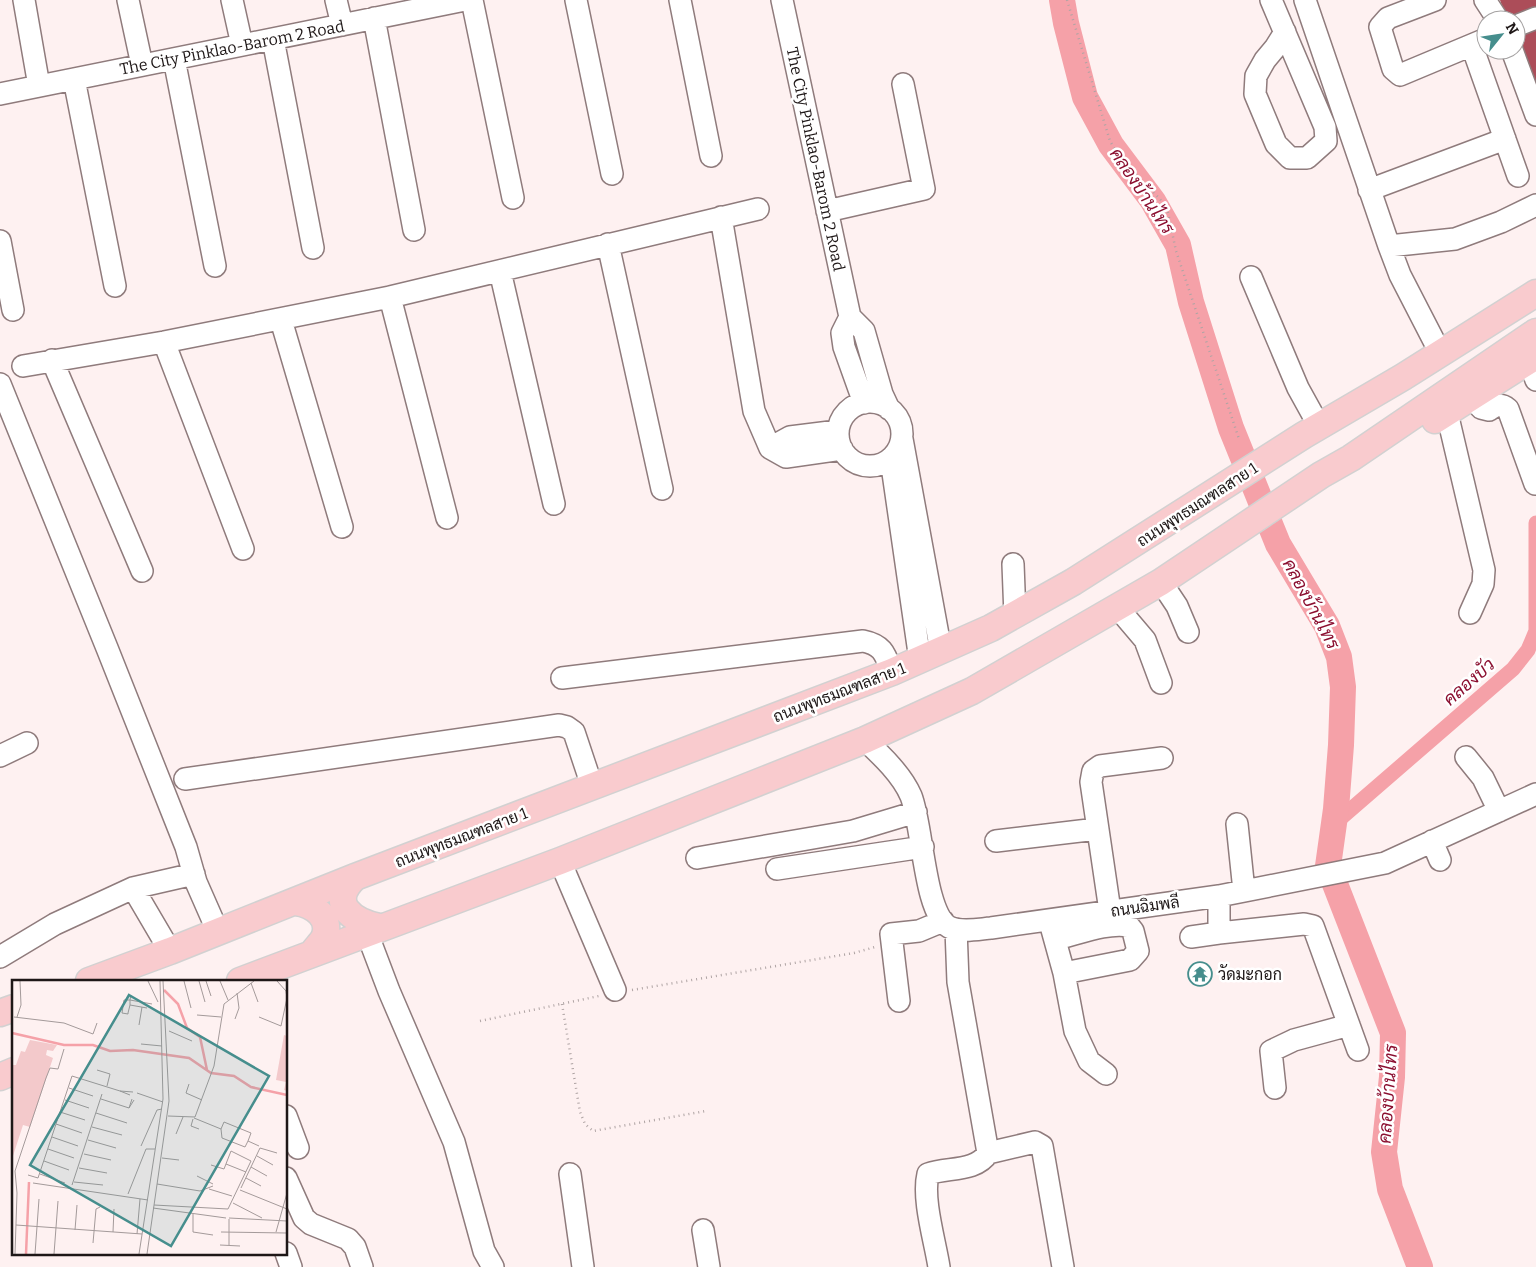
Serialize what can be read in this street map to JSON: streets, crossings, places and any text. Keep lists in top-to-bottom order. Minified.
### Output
{"streets":{"main road":["ถนนพุทธมณฑลสาย 1"],"street":["The City Pinklao-Barom 2 Road","ถนนฉิมพลี"]},"water":["คลองบ้านไทร","คลองบัว"],"places":{"temple":["วัดมะกอก"]},"north":"top right"}
